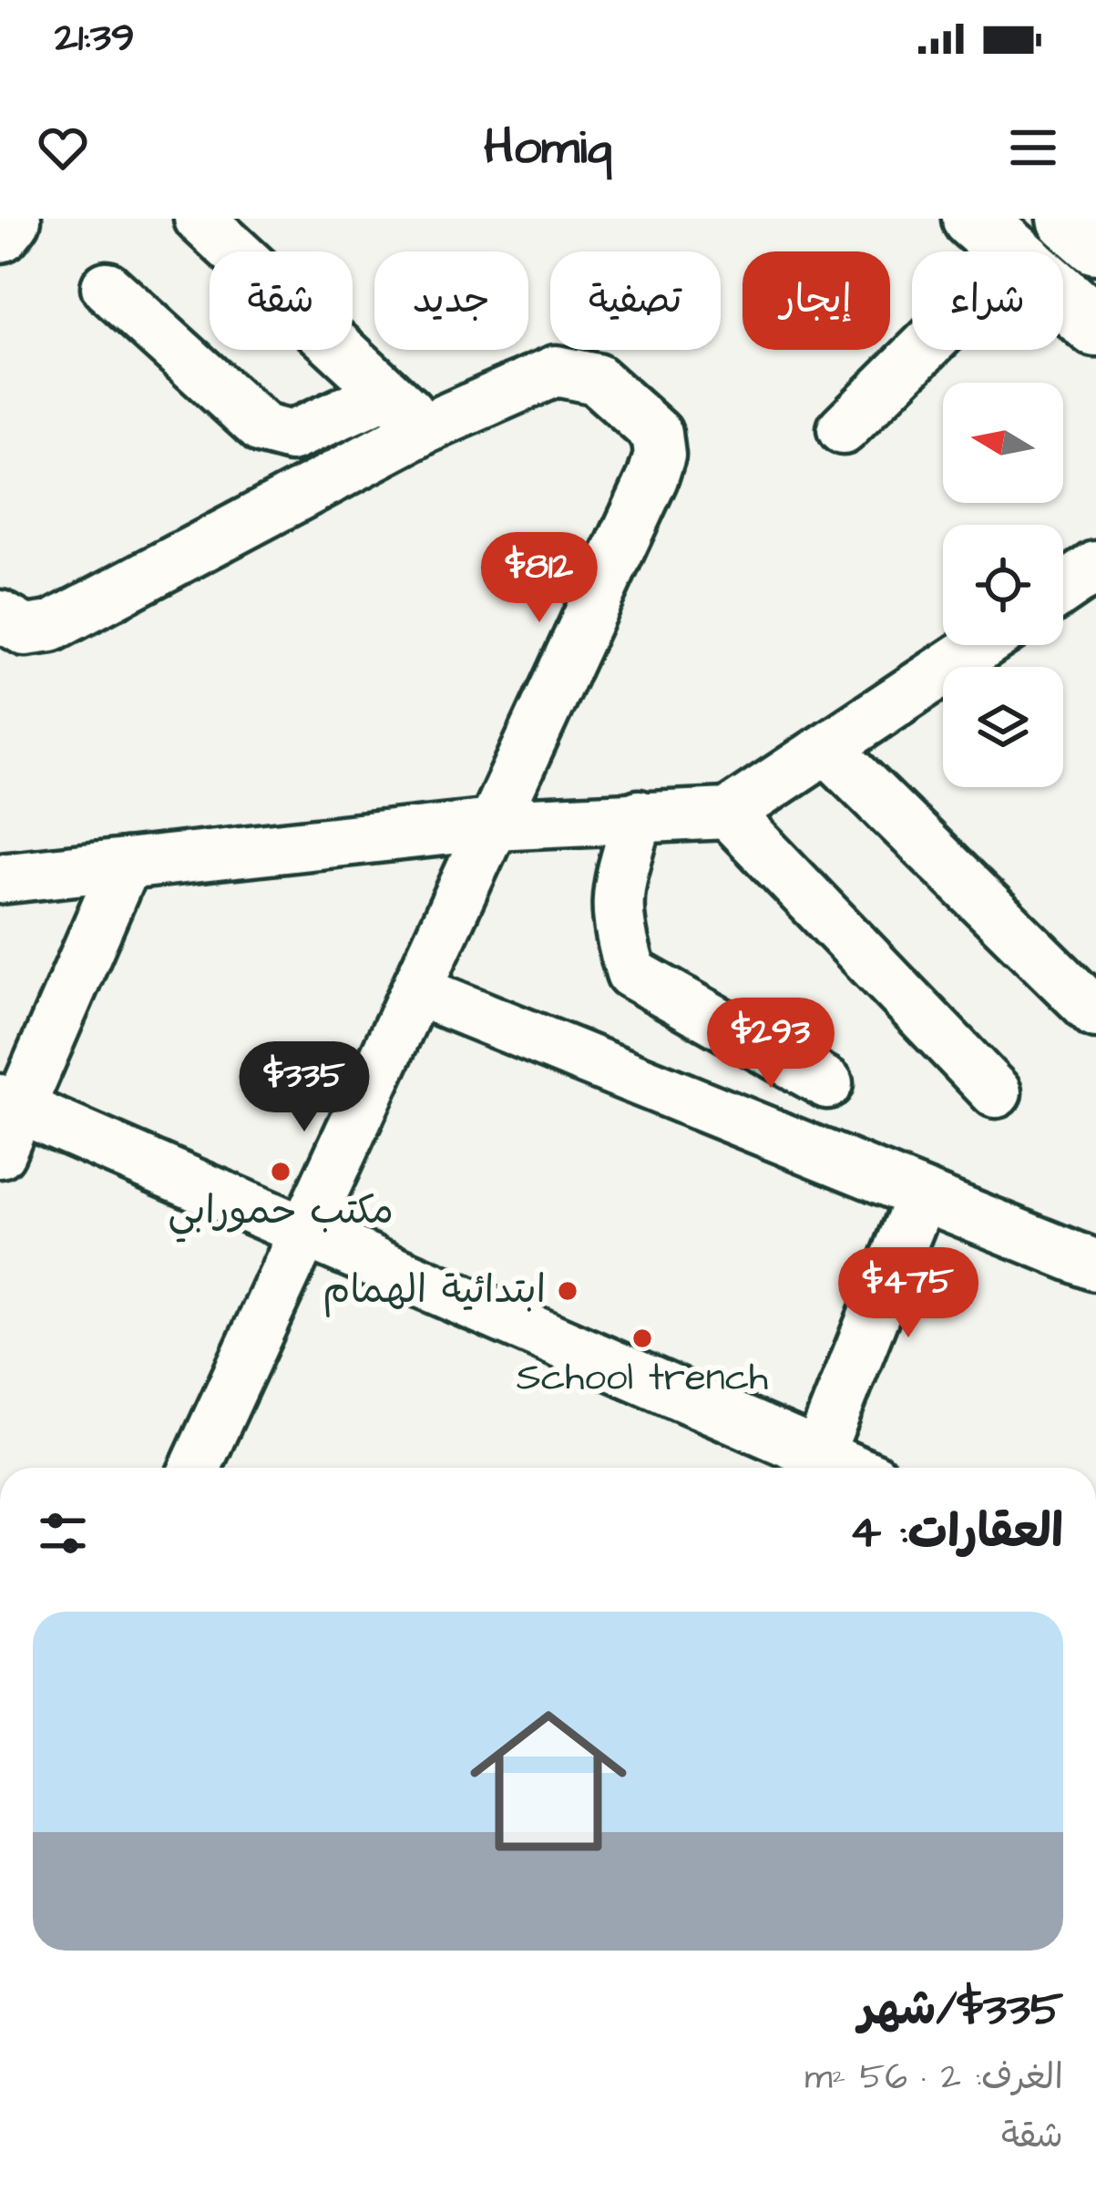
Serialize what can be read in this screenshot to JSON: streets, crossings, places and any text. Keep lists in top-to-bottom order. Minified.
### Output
{"places":["مكتب حمورابي","ابتدائية الهمام","School trench"],"north":"left","page":{"status":"21:39","header":"Homiq","chip":["شراء","إيجار","تصفية","جديد","شقة"],"price":["$812","$293","$335","$475"],"heading":"العقارات: 4","list":[{"name":"$335/شهر","note":"الغرف: 2 · 56 m² · شقة"}]}}
